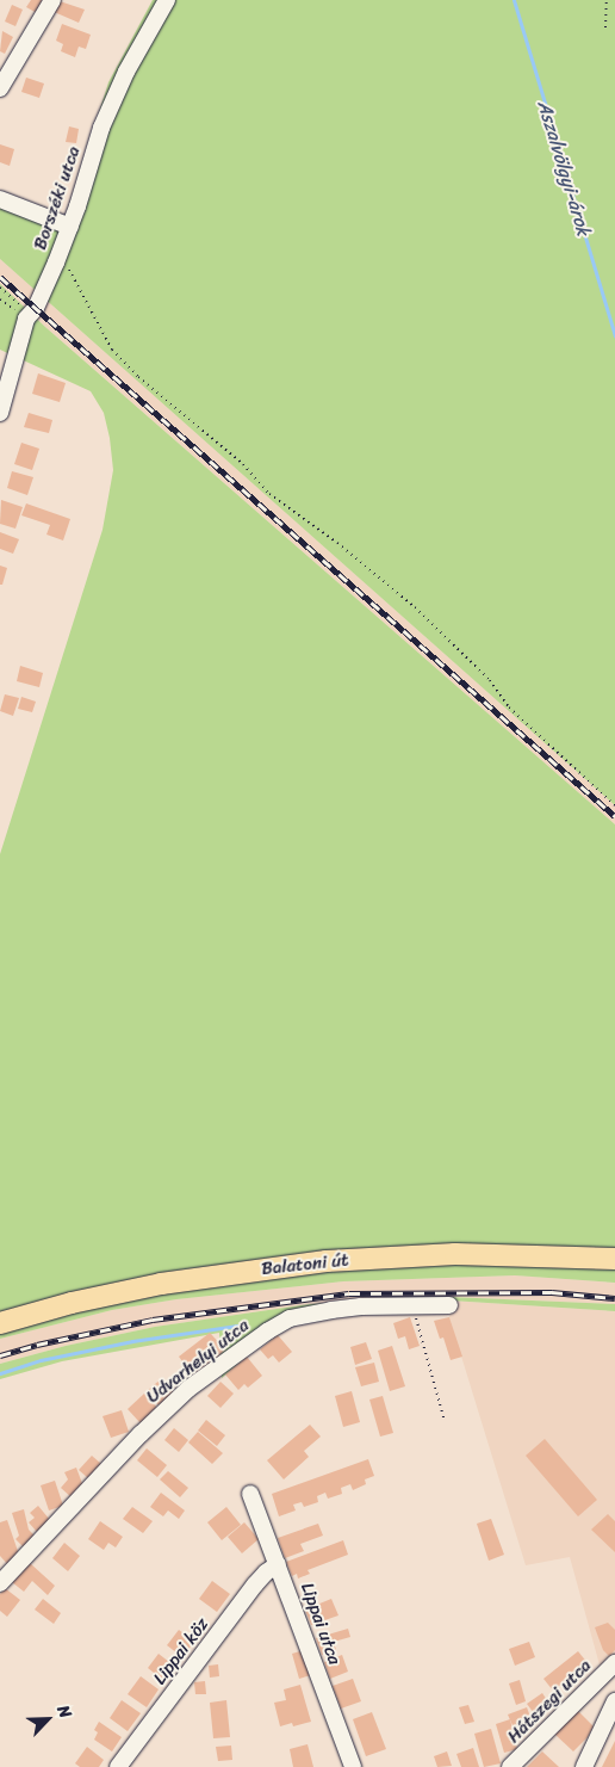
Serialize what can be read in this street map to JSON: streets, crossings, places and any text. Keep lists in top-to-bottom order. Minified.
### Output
{"streets":{"main road":["Balatoni út"],"street":["Borszéki utca","Udvarhelyi utca","Lippai utca","Lippai köz","Hátszegi utca"]},"crossings":[["Lippai utca","Lippai köz"]],"water":["Aszalvölgyi-árok"],"north":"top right"}
